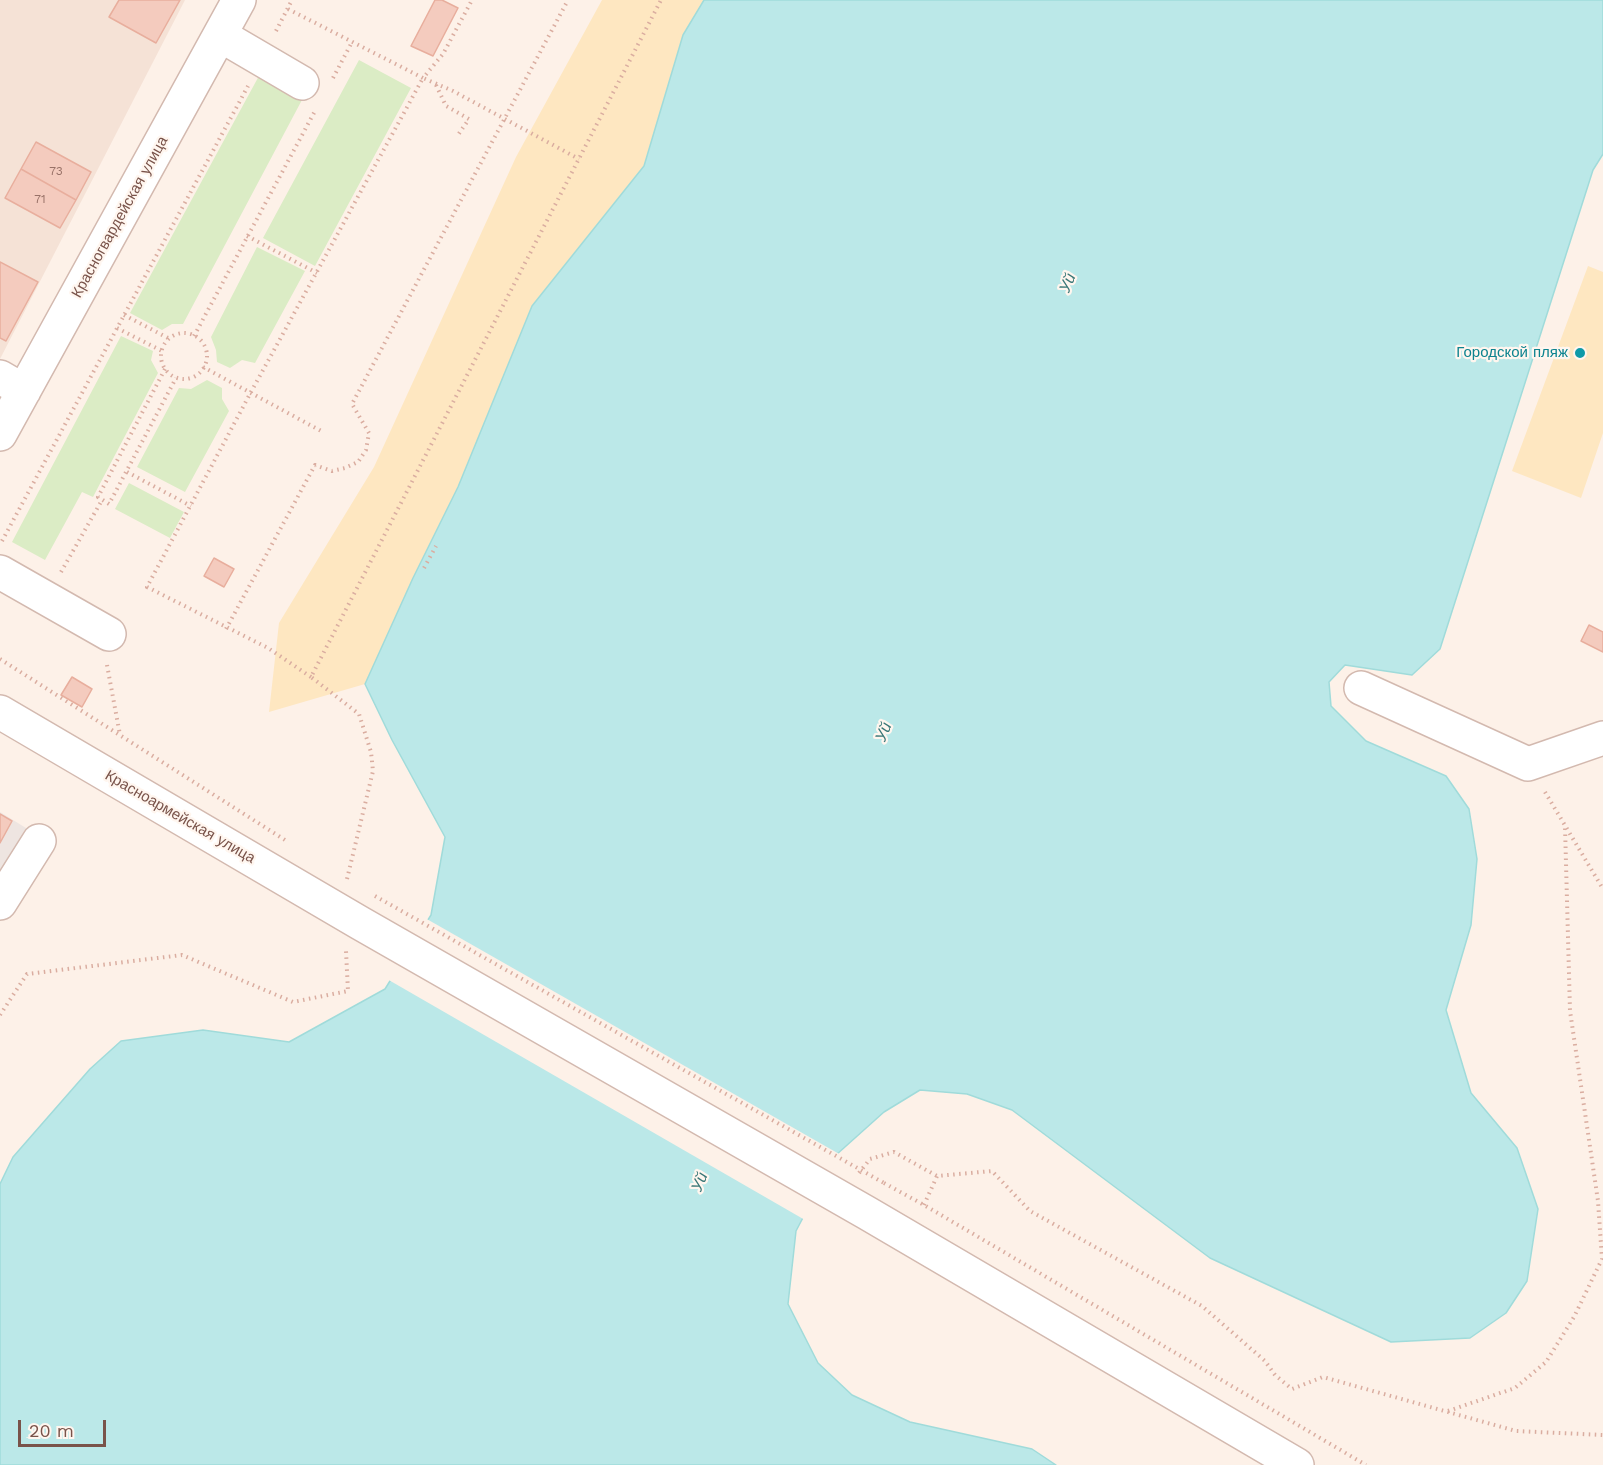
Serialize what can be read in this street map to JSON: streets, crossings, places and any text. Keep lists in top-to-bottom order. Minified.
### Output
{"streets":{"street":["Красногвардейская улица","Красноармейская улица"]},"water":["Уй"],"places":["Городской пляж"],"house_numbers":["73","71"],"scale_bar":"20 m"}
